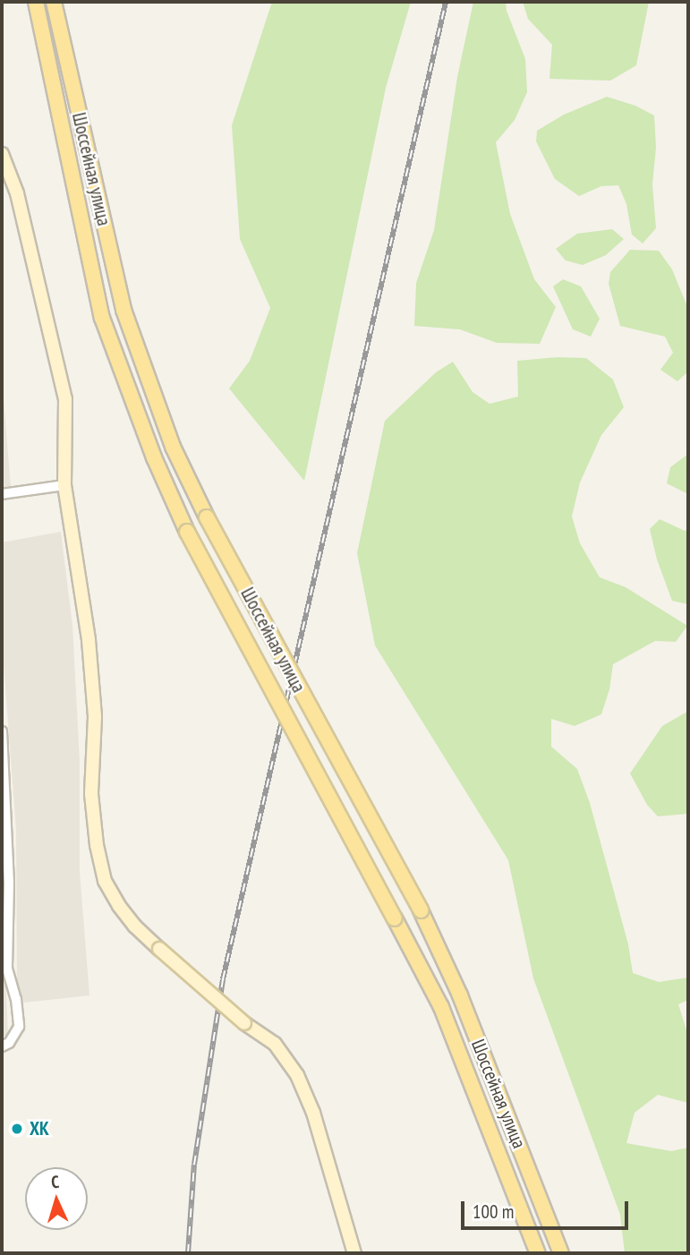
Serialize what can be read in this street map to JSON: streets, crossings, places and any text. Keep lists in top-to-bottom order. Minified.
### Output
{"streets":{"main road":["Шоссейная улица"]},"places":["ХК"],"scale_bar":"100 m","north":"top"}
